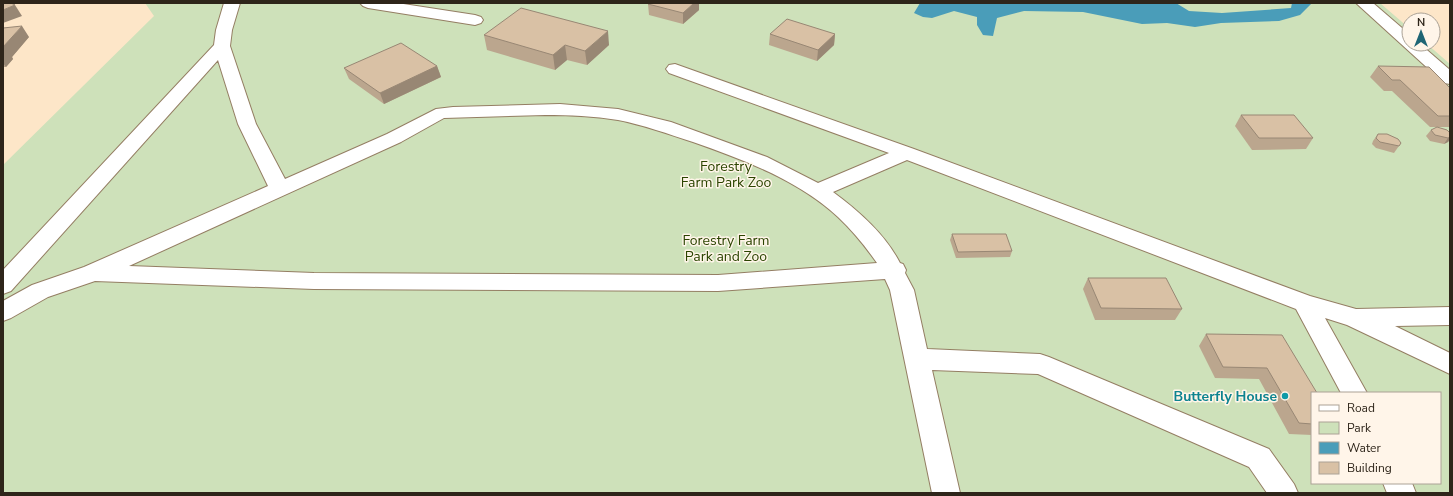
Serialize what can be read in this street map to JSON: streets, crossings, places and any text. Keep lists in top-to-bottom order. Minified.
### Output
{"parks":["Forestry Farm Park Zoo","Forestry Farm Park and Zoo"],"places":["Butterfly House"],"legend":["Road","Park","Water","Building"],"north":"top"}
